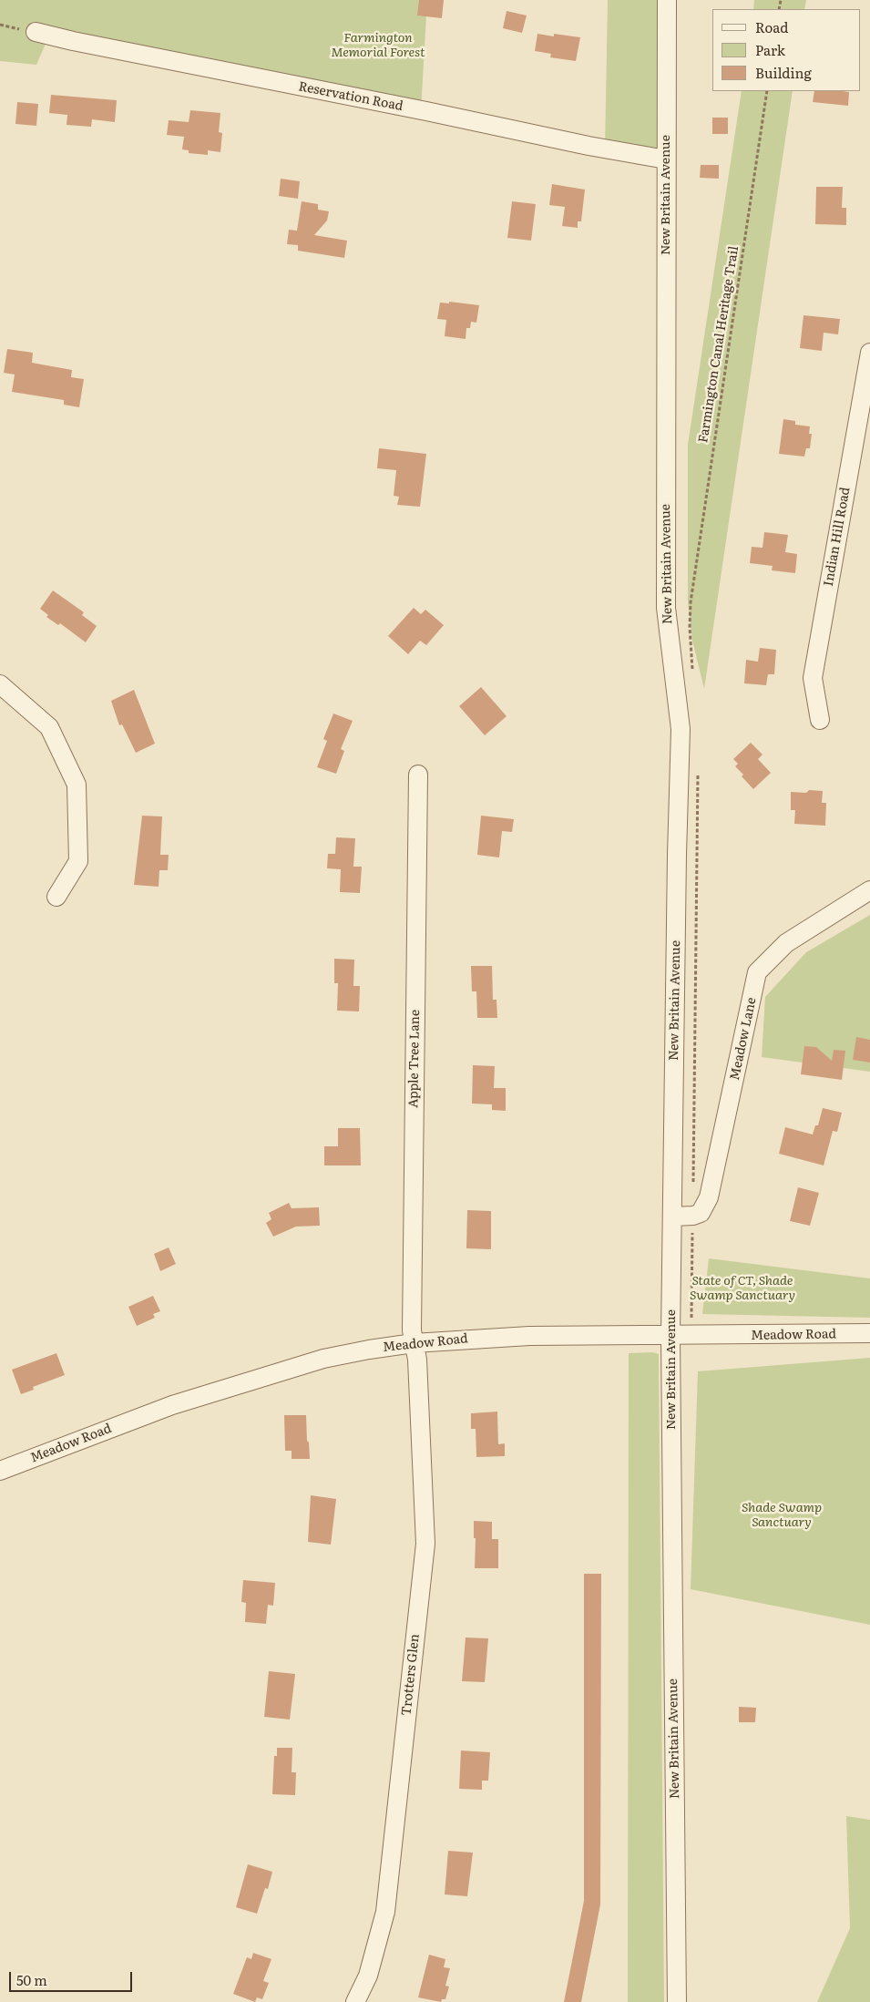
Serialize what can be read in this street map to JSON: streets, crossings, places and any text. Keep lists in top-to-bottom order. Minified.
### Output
{"streets":{"street":["Reservation Road","New Britain Avenue","Indian Hill Road","Meadow Lane","Apple Tree Lane","Meadow Road","Trotters Glen"],"path":["Farmington Canal Heritage Trail"]},"crossings":[["Reservation Road","New Britain Avenue"],["New Britain Avenue","Meadow Lane"],["New Britain Avenue","Meadow Road"],["Apple Tree Lane","Meadow Road"],["Apple Tree Lane","Trotters Glen"],["Meadow Road","Trotters Glen"]],"parks":["Farmington Memorial Forest","State of CT, Shade Swamp Sanctuary","Shade Swamp Sanctuary"],"legend":["Road","Park","Building"],"scale_bar":"50 m"}
